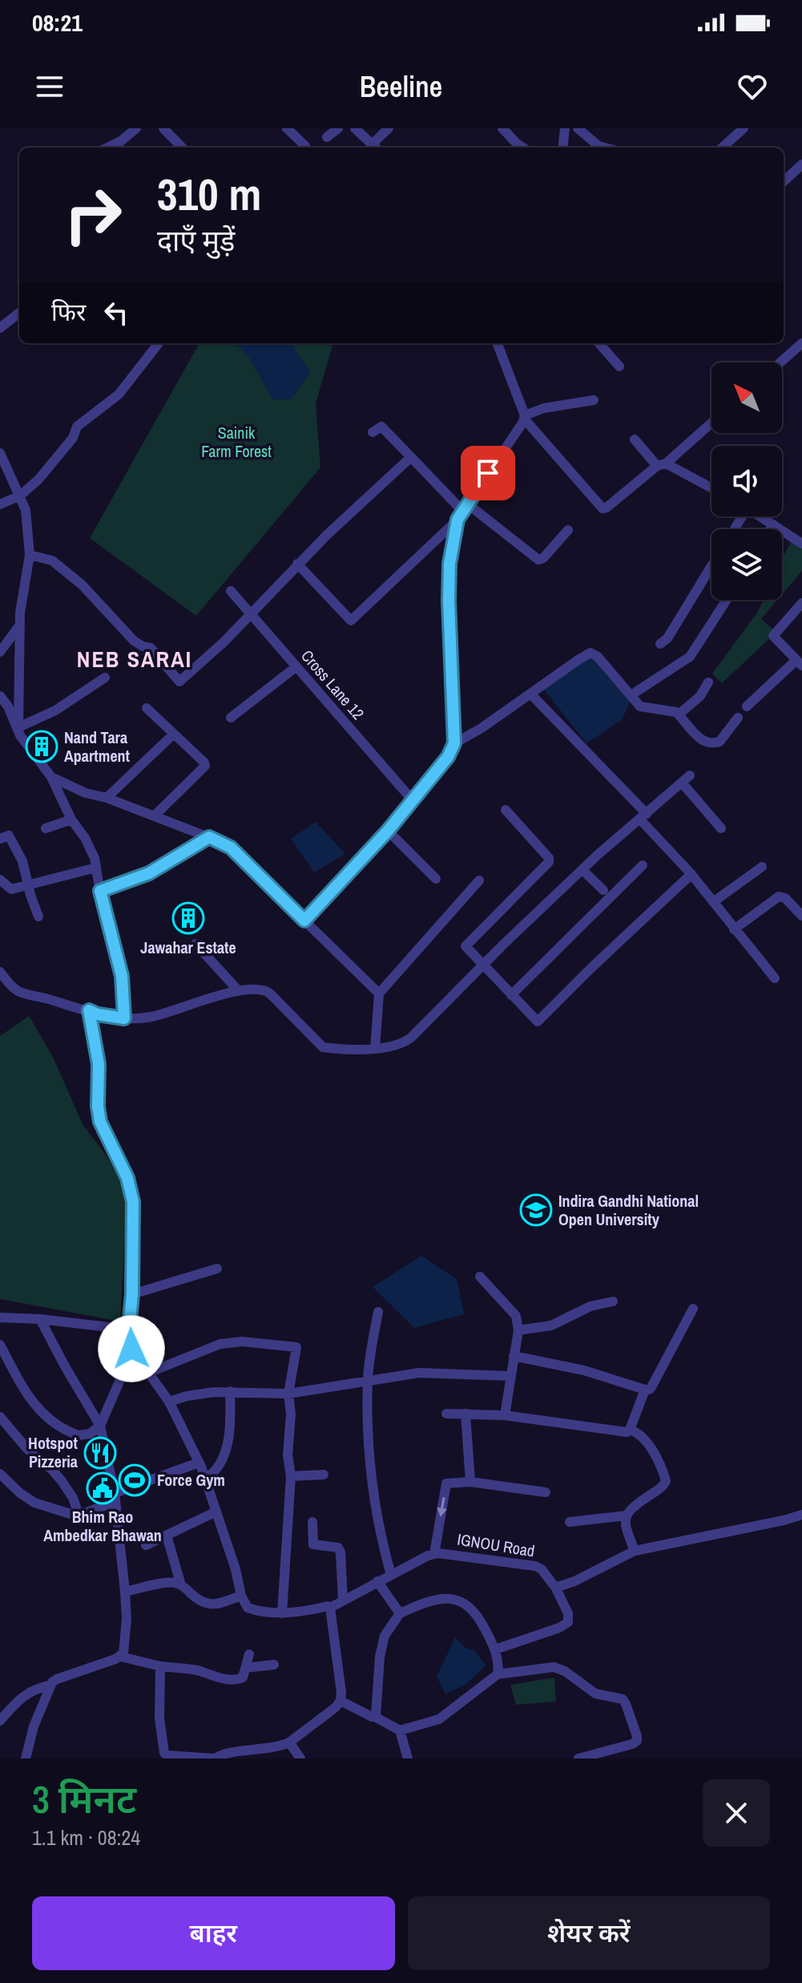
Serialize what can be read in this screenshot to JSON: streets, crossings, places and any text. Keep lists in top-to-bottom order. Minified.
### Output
{"streets":{"street":["Cross Lane 12","IGNOU Road"]},"districts":["NEB SARAI"],"parks":["Sainik Farm Forest"],"places":{"building":["Nand Tara Apartment","Jawahar Estate"],"school or university":["Indira Gandhi National Open University"],"restaurant":["Hotspot Pizzeria"],"sports":["Force Gym"],"public building":["Bhim Rao Ambedkar Bhawan"]},"north":"top left","page":{"status":"08:21","header":"Beeline","turn":["310 m","दाएँ मुड़ें"],"then":"फिर","heading":["3 मिनट","1.1 km · 08:24"],"buttons":["बाहर","शेयर करें"]}}
